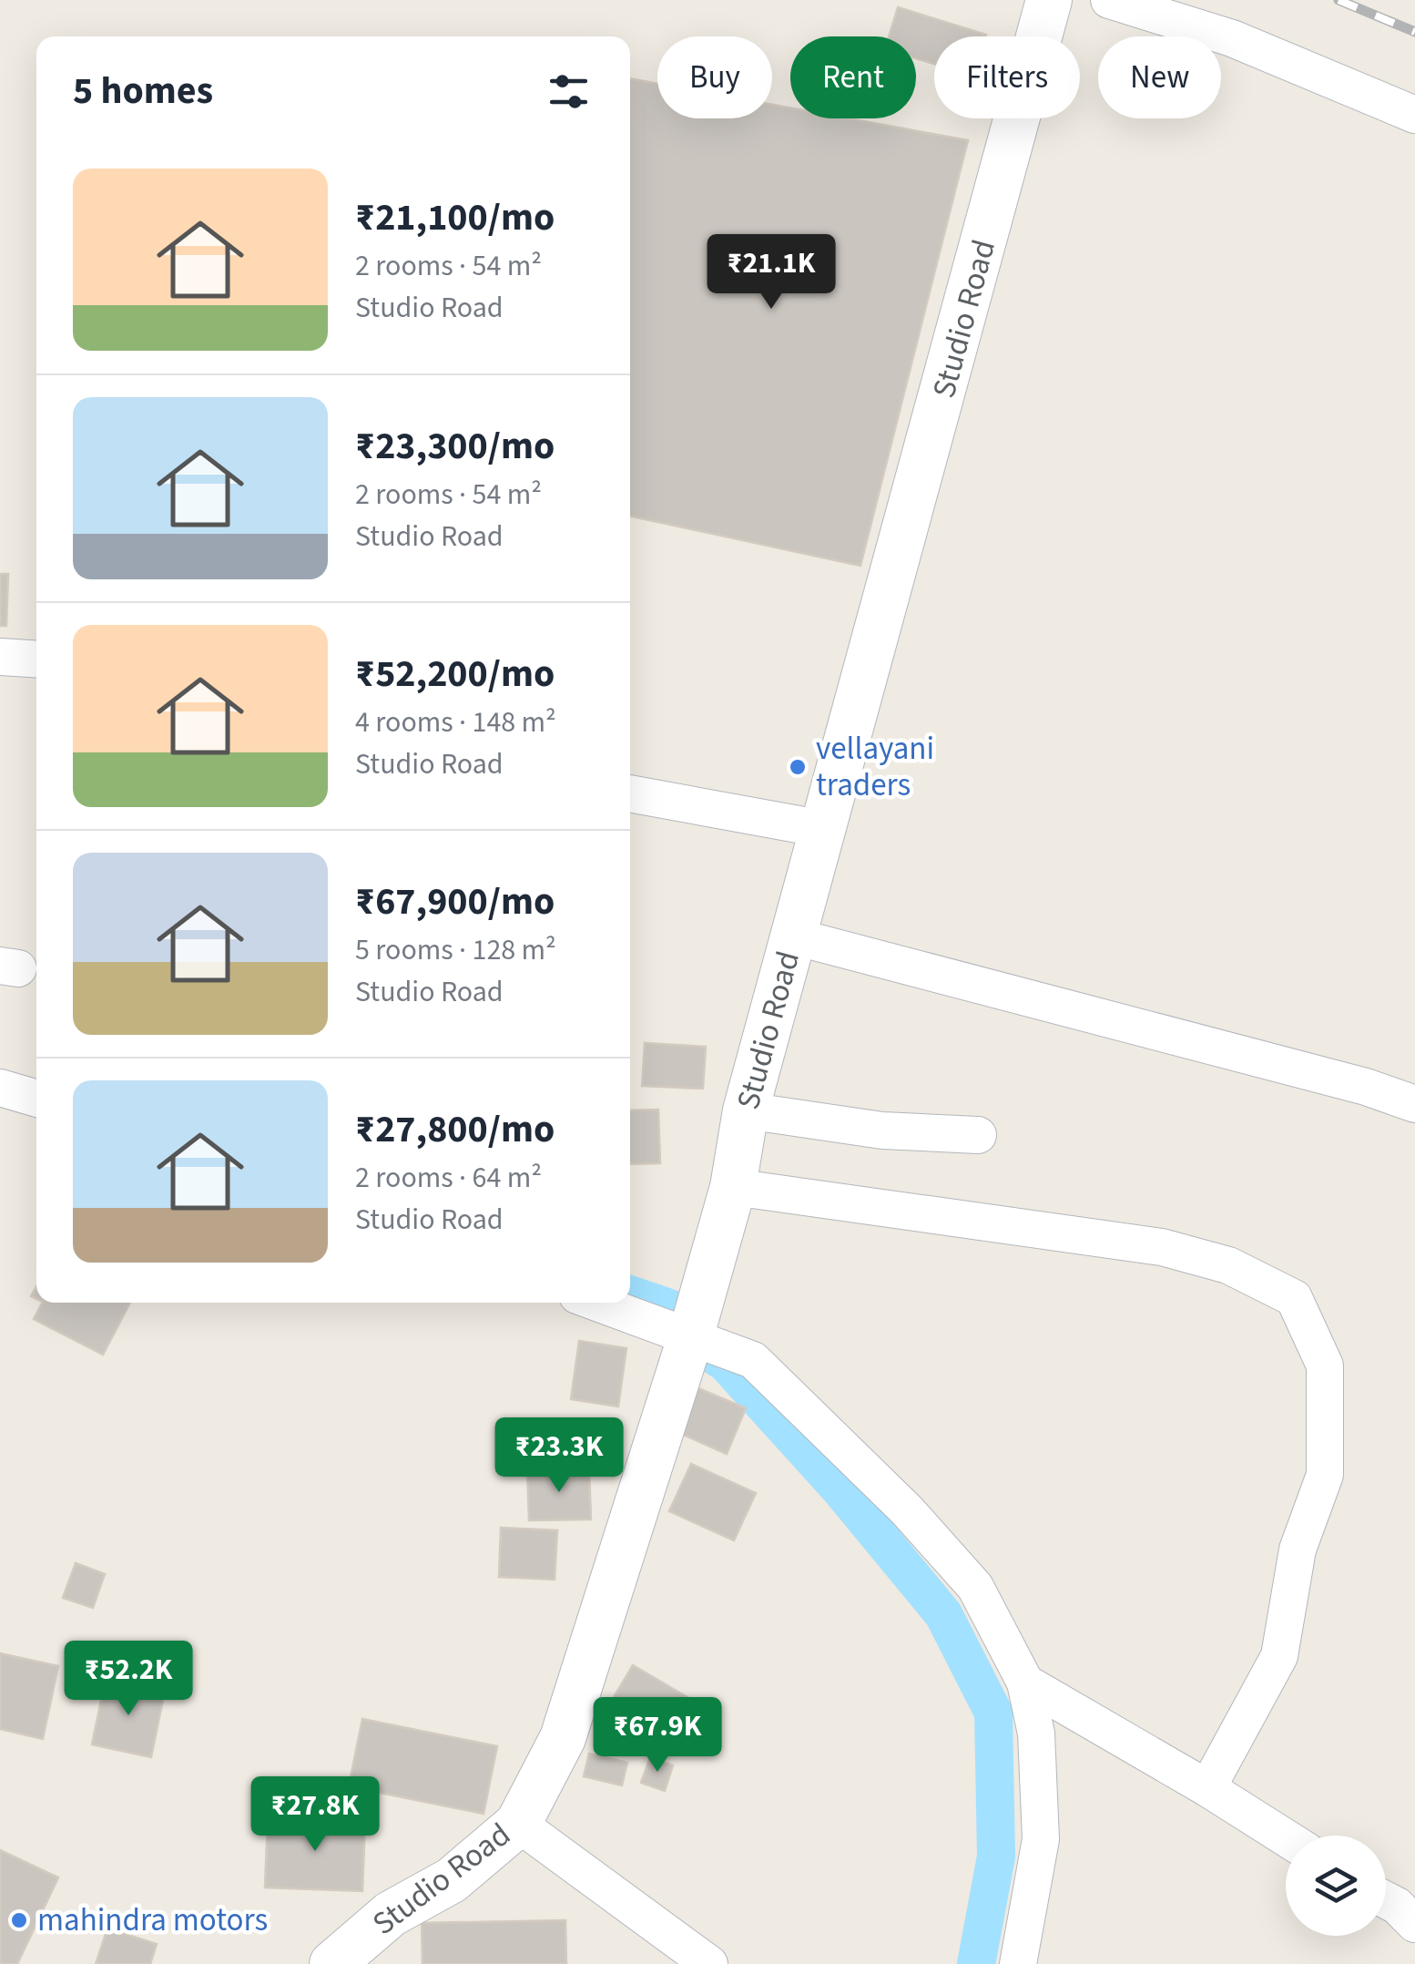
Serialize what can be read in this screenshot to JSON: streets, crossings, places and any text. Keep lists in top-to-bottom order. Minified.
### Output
{"streets":{"street":["Studio Road"]},"places":["vellayani traders","mahindra motors"],"page":{"chip":["Buy","Rent","Filters","New"],"heading":"5 homes","list":[{"name":"₹21,100/mo","note":"2 rooms · 54 m² · Studio Road"},{"name":"₹23,300/mo","note":"2 rooms · 54 m² · Studio Road"},{"name":"₹52,200/mo","note":"4 rooms · 148 m² · Studio Road"},{"name":"₹67,900/mo","note":"5 rooms · 128 m² · Studio Road"},{"name":"₹27,800/mo","note":"2 rooms · 64 m² · Studio Road"}],"price":["₹21.1K","₹23.3K","₹52.2K","₹67.9K","₹27.8K"]}}
